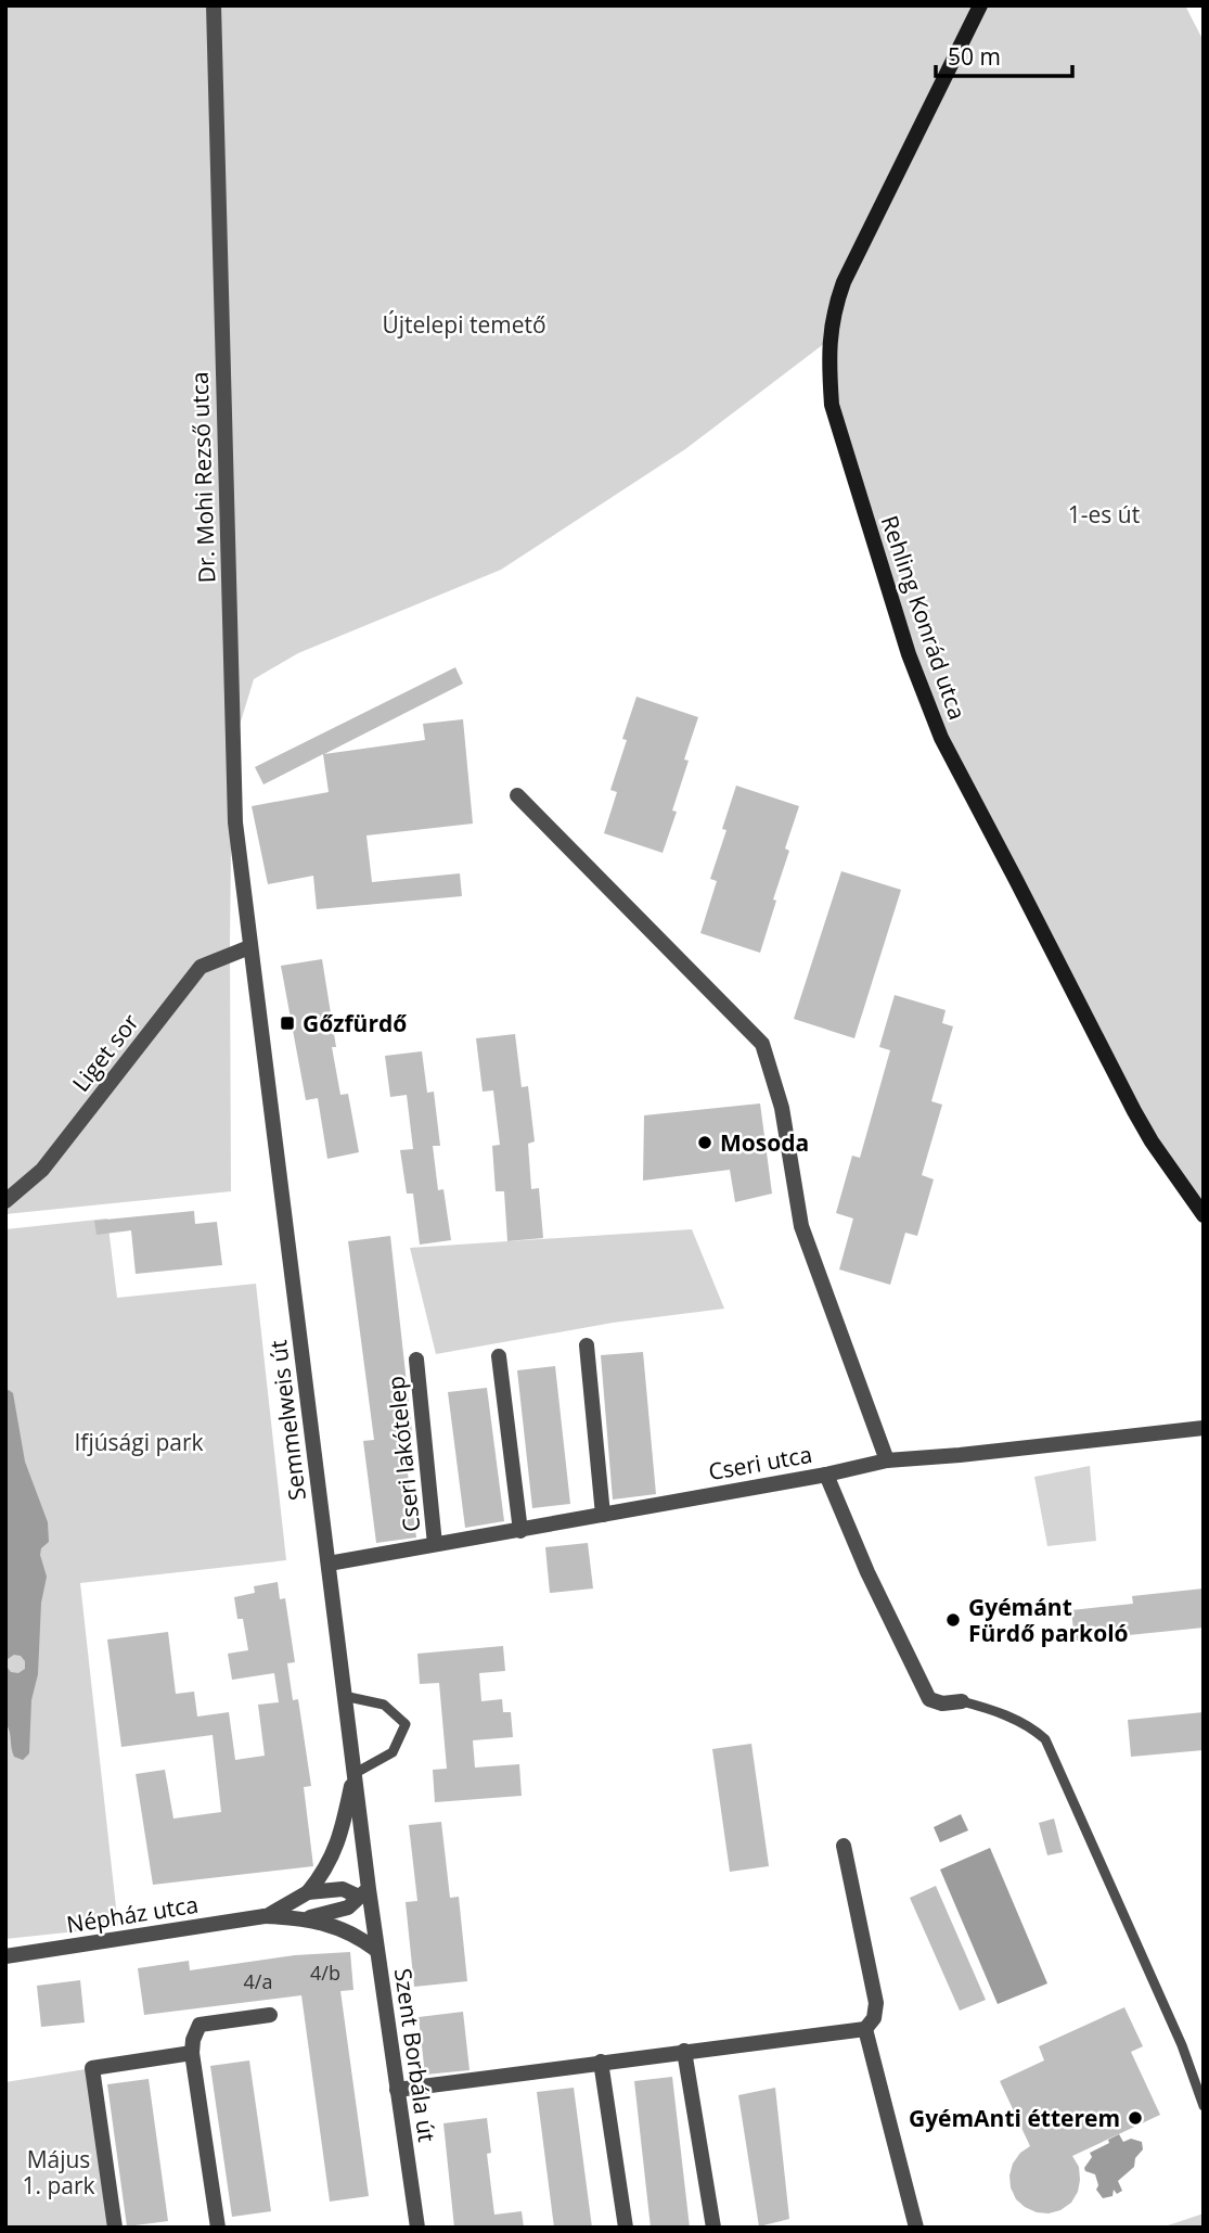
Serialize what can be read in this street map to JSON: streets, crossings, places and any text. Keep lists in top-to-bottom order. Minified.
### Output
{"streets":{"main road":["Rehling Konrád utca"],"street":["Dr. Mohi Rezső utca","Liget sor","Semmelweis út","Cseri lakótelep","Cseri utca","Népház utca","Szent Borbála út"]},"crossings":[["Dr. Mohi Rezső utca","Liget sor"],["Dr. Mohi Rezső utca","Semmelweis út"],["Liget sor","Semmelweis út"],["Semmelweis út","Cseri utca"],["Semmelweis út","Szent Borbála út"],["Cseri lakótelep","Cseri utca"]],"parks":["Újtelepi temető","1-es út","Ifjúsági park","Május 1. park"],"places":{"transit":["Gőzfürdő"],"other":["Mosoda","Gyémánt Fürdő parkoló","GyémAnti étterem"]},"house_numbers":["4/b","4/a"],"scale_bar":"50 m"}
